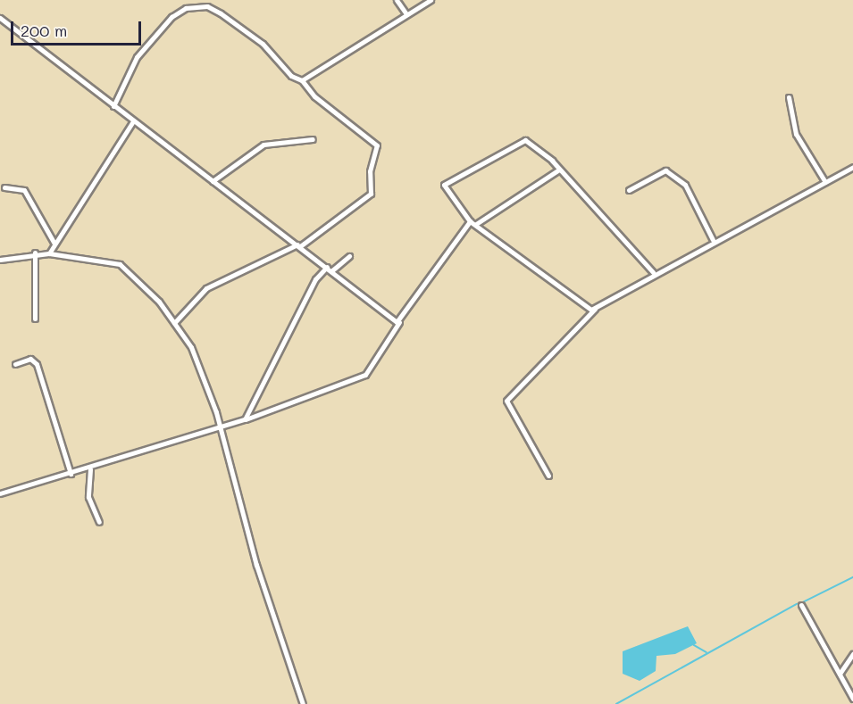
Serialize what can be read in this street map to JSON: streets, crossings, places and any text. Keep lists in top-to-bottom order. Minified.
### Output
{"scale_bar":"200 m"}
